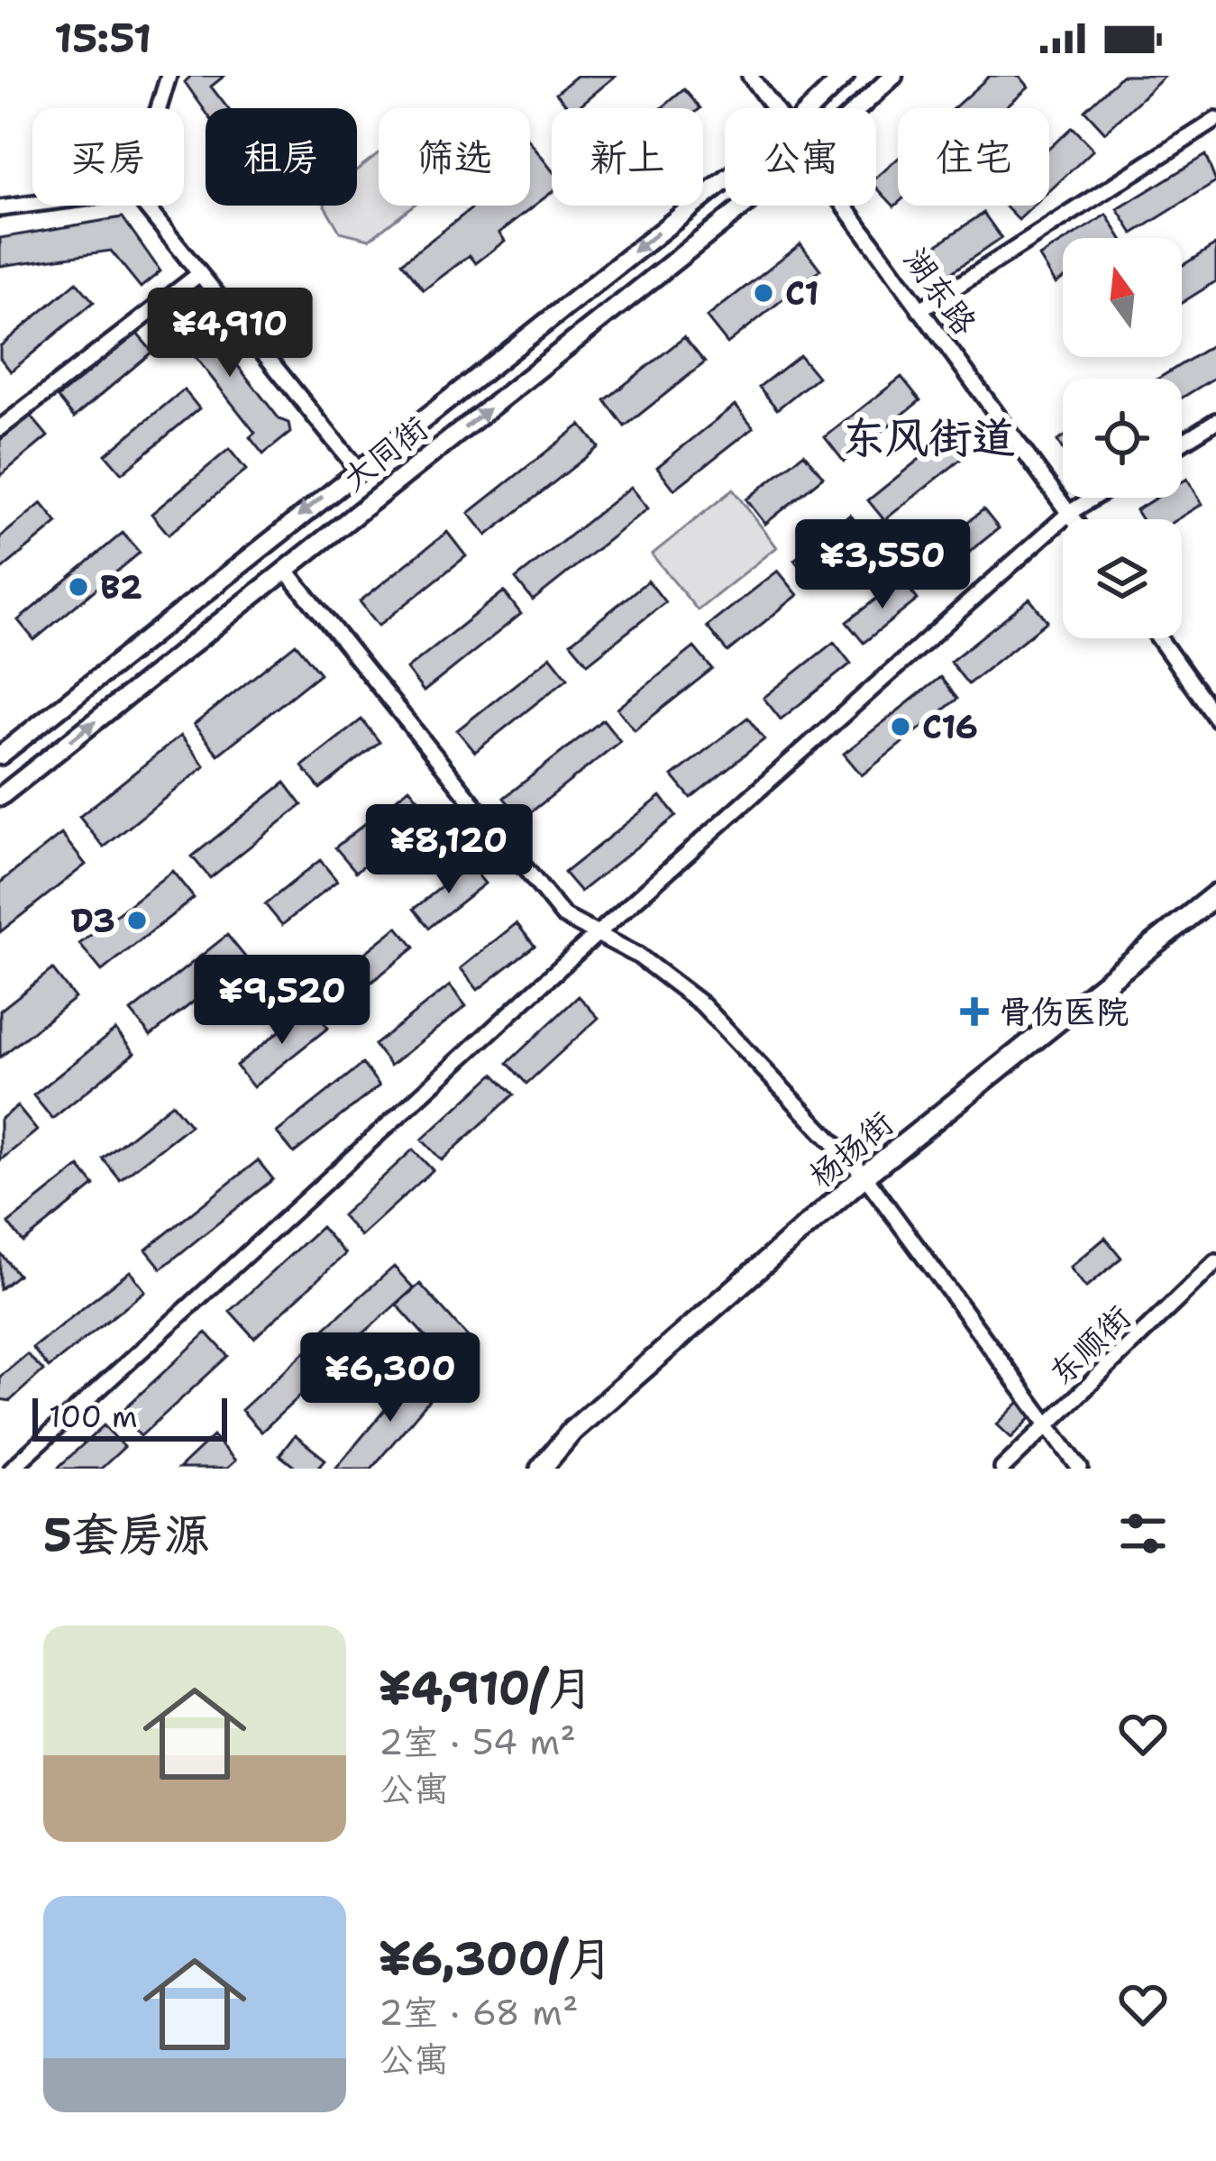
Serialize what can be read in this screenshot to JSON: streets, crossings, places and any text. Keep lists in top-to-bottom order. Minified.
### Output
{"streets":{"highway":["杨扬街"],"main road":["大同街"],"street":["湖东路","东顺街"]},"districts":["东风街道"],"places":{"other":["C1","B2","C16","D3"],"health":["骨伤医院"]},"scale_bar":"100 m","north":"top","page":{"status":"15:51","chip":["买房","租房","筛选","新上","公寓","住宅"],"price":["¥4,910","¥3,550","¥8,120","¥9,520","¥6,300"],"scale":"100 m","heading":"5套房源","list":[{"name":"¥4,910/月","note":"2室 · 54 m² · 公寓"},{"name":"¥6,300/月","note":"2室 · 68 m² · 公寓"}]}}
